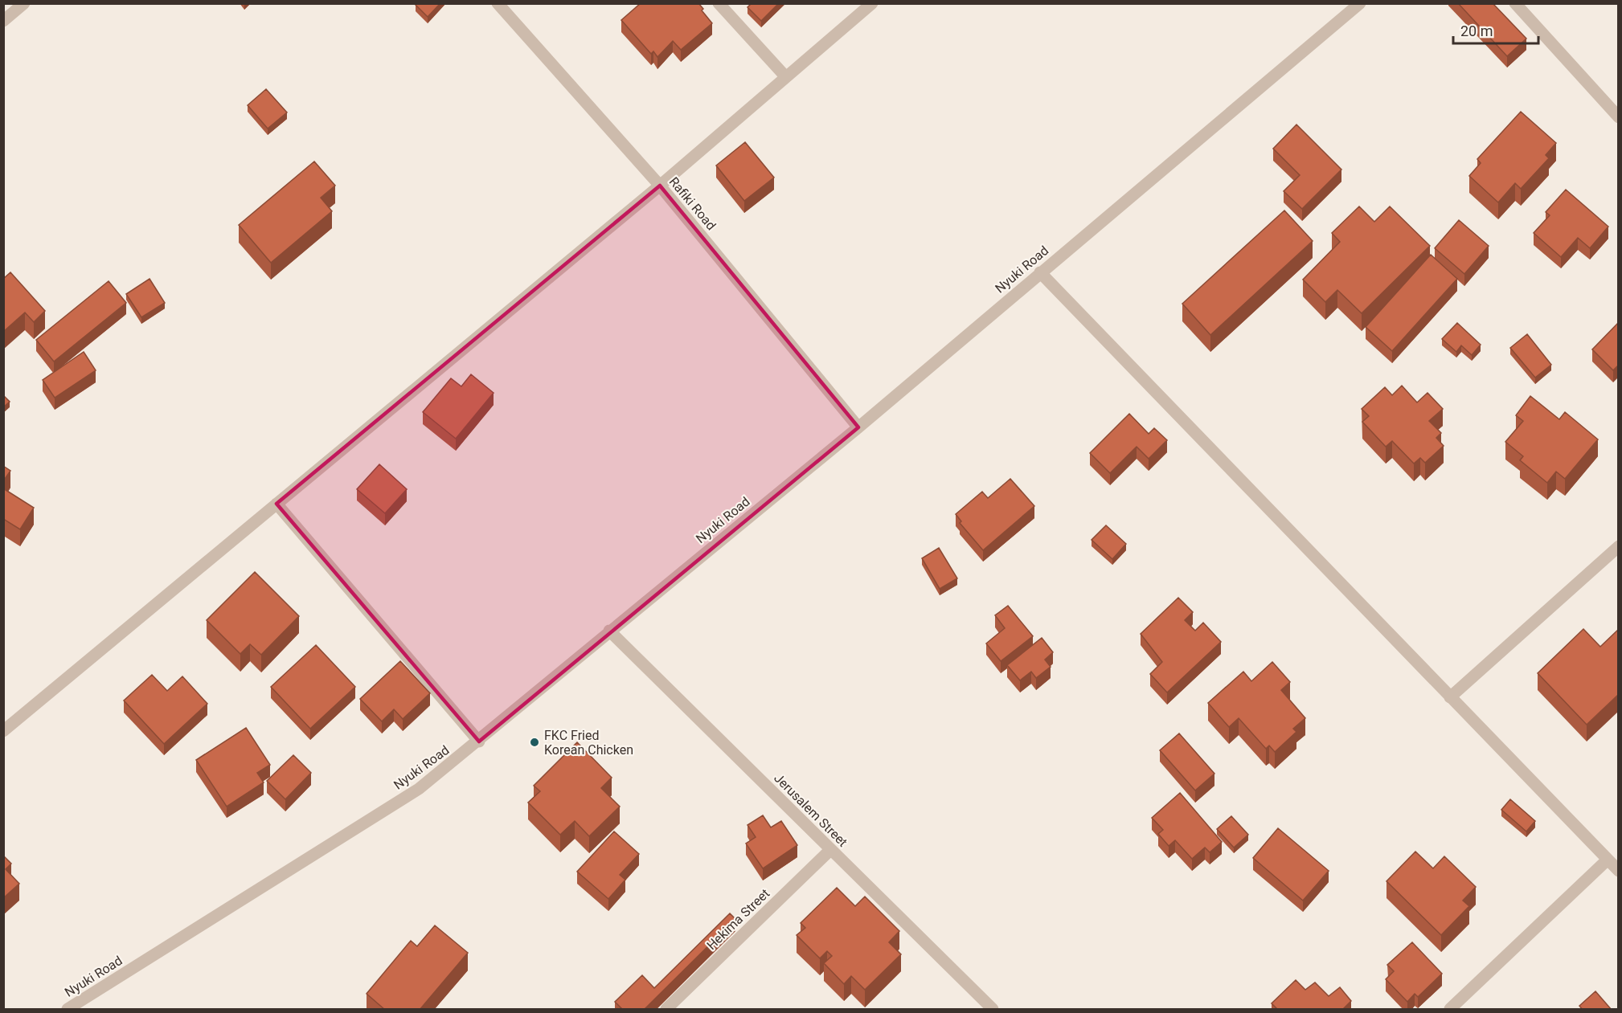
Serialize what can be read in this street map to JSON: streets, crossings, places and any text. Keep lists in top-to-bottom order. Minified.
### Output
{"streets":{"street":["Rafiki Road","Nyuki Road","Jerusalem Street","Hekima Street"]},"crossings":[["Rafiki Road","Nyuki Road"],["Nyuki Road","Jerusalem Street"],["Jerusalem Street","Hekima Street"]],"places":["FKC Fried Korean Chicken"],"scale_bar":"20 m"}
